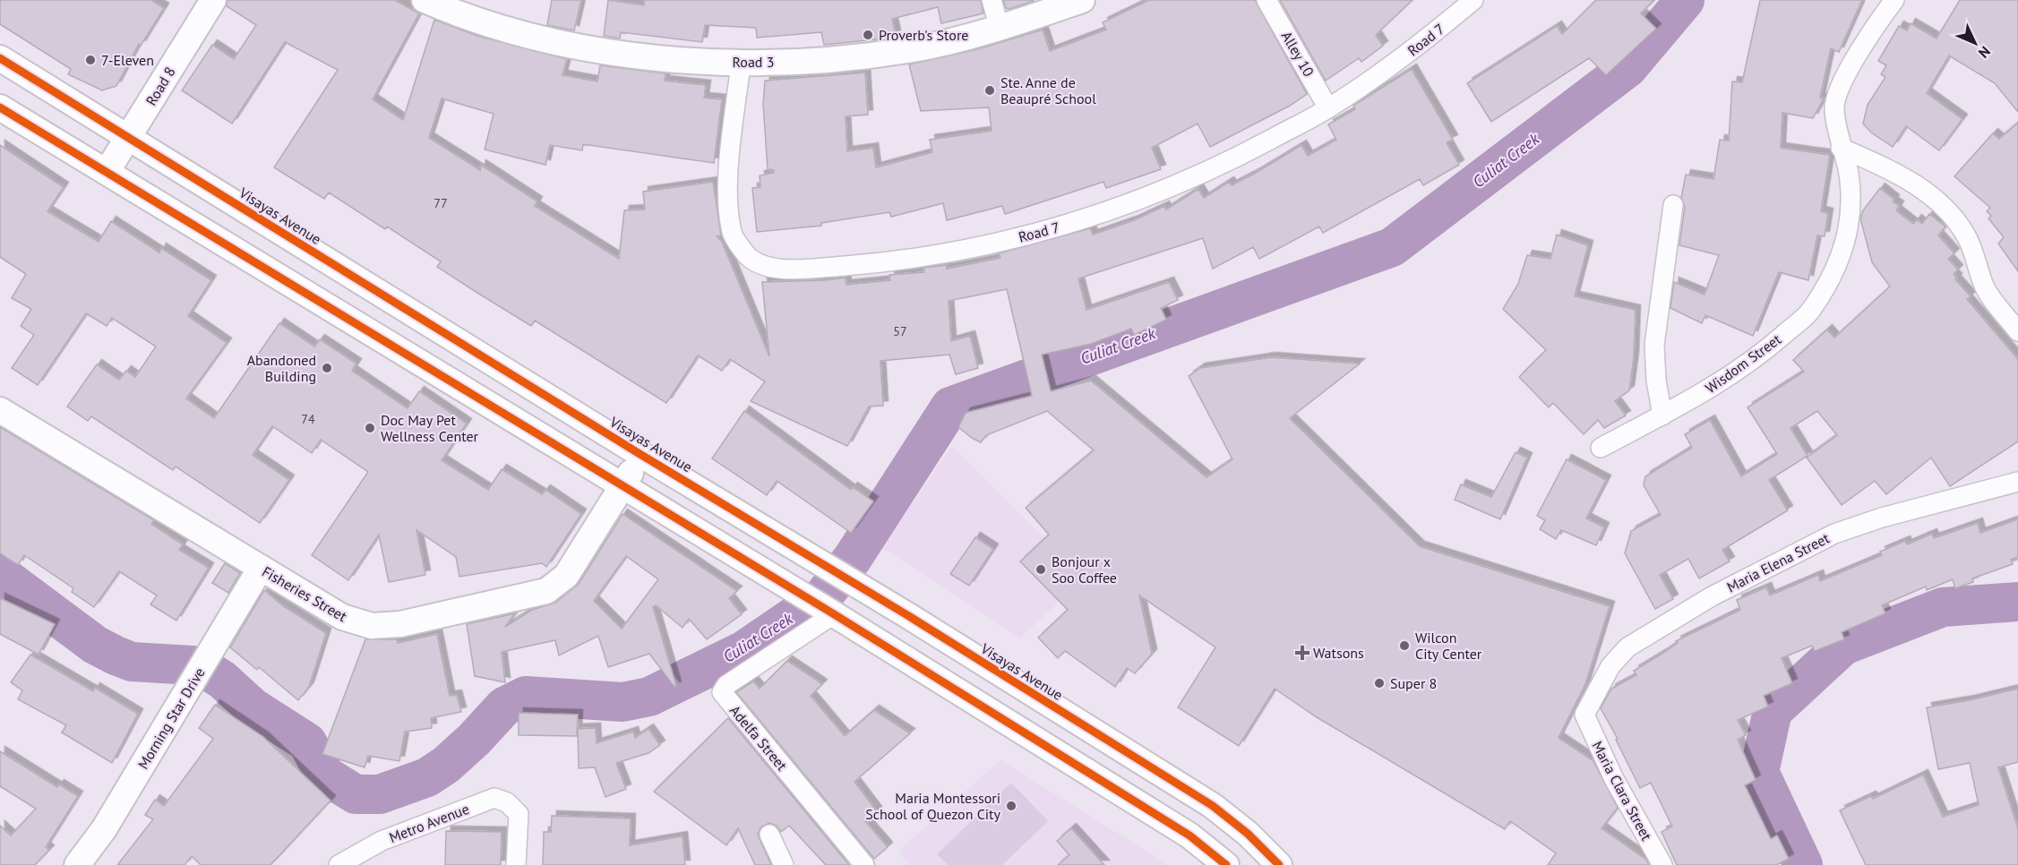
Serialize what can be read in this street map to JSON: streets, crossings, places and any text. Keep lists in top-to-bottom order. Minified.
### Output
{"streets":{"main road":["Road 3","Road 8","Visayas Avenue","Fisheries Street","Morning Star Drive"],"street":["Road 7","Alley 10","Wisdom Street","Maria Elena Street","Adelfa Street","Maria Clara Street","Metro Avenue"]},"crossings":[["Road 7","Alley 10"],["Road 7","Road 3"],["Road 8","Visayas Avenue"],["Visayas Avenue","Fisheries Street"],["Maria Elena Street","Maria Clara Street"],["Fisheries Street","Morning Star Drive"]],"water":["Culiat Creek"],"places":{"other":["Proverb's Store","7-Eleven","Ste. Anne de Beaupré School","Abandoned Building","Doc May Pet Wellness Center","Bonjour x Soo Coffee","Wilcon City Center","Super 8","Maria Montessori School of Quezon City"],"health":["Watsons"]},"house_numbers":["77","57","74"],"north":"bottom right"}
